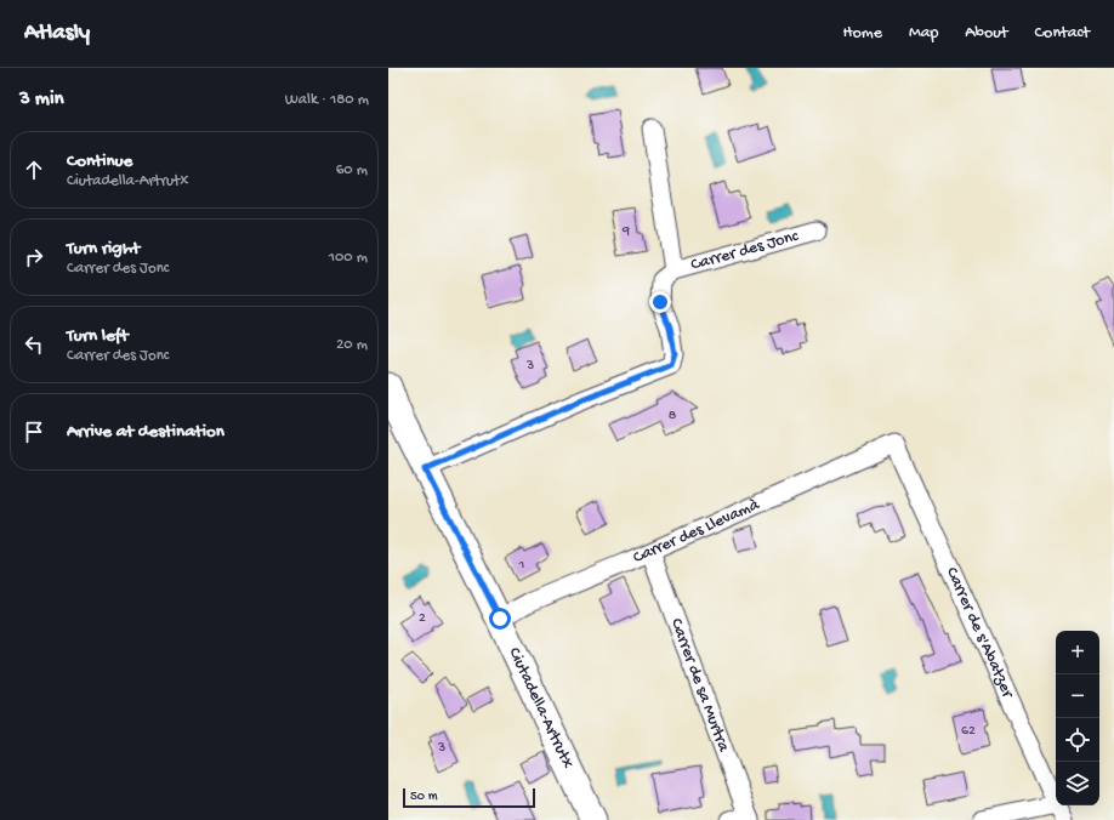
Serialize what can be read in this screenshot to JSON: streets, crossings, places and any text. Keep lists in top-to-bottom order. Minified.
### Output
{"streets":{"main road":["Ciutadella-Artrutx"],"street":["Carrer des Jonc","Carrer des Llevamà","Carrer de s'Abatzer","Carrer de sa Murtra"]},"crossings":[["Carrer des Jonc","Ciutadella-Artrutx"],["Carrer des Llevamà","Carrer de s'Abatzer"],["Carrer des Llevamà","Carrer de sa Murtra"],["Carrer des Llevamà","Ciutadella-Artrutx"]],"house_numbers":["9","3","8","1","2","62","3"],"scale_bar":"50 m","page":{"header":"Atlasly","nav":["Home","Map","About","Contact"],"heading":["3 min","Walk · 180 m"],"list":[["Continue","Ciutadella-Artrutx","60 m"],["Turn right","Carrer des Jonc","100 m"],["Turn left","Carrer des Jonc","20 m"],"Arrive at destination"],"map_buttons":["+","−"],"scale":"50 m"}}
